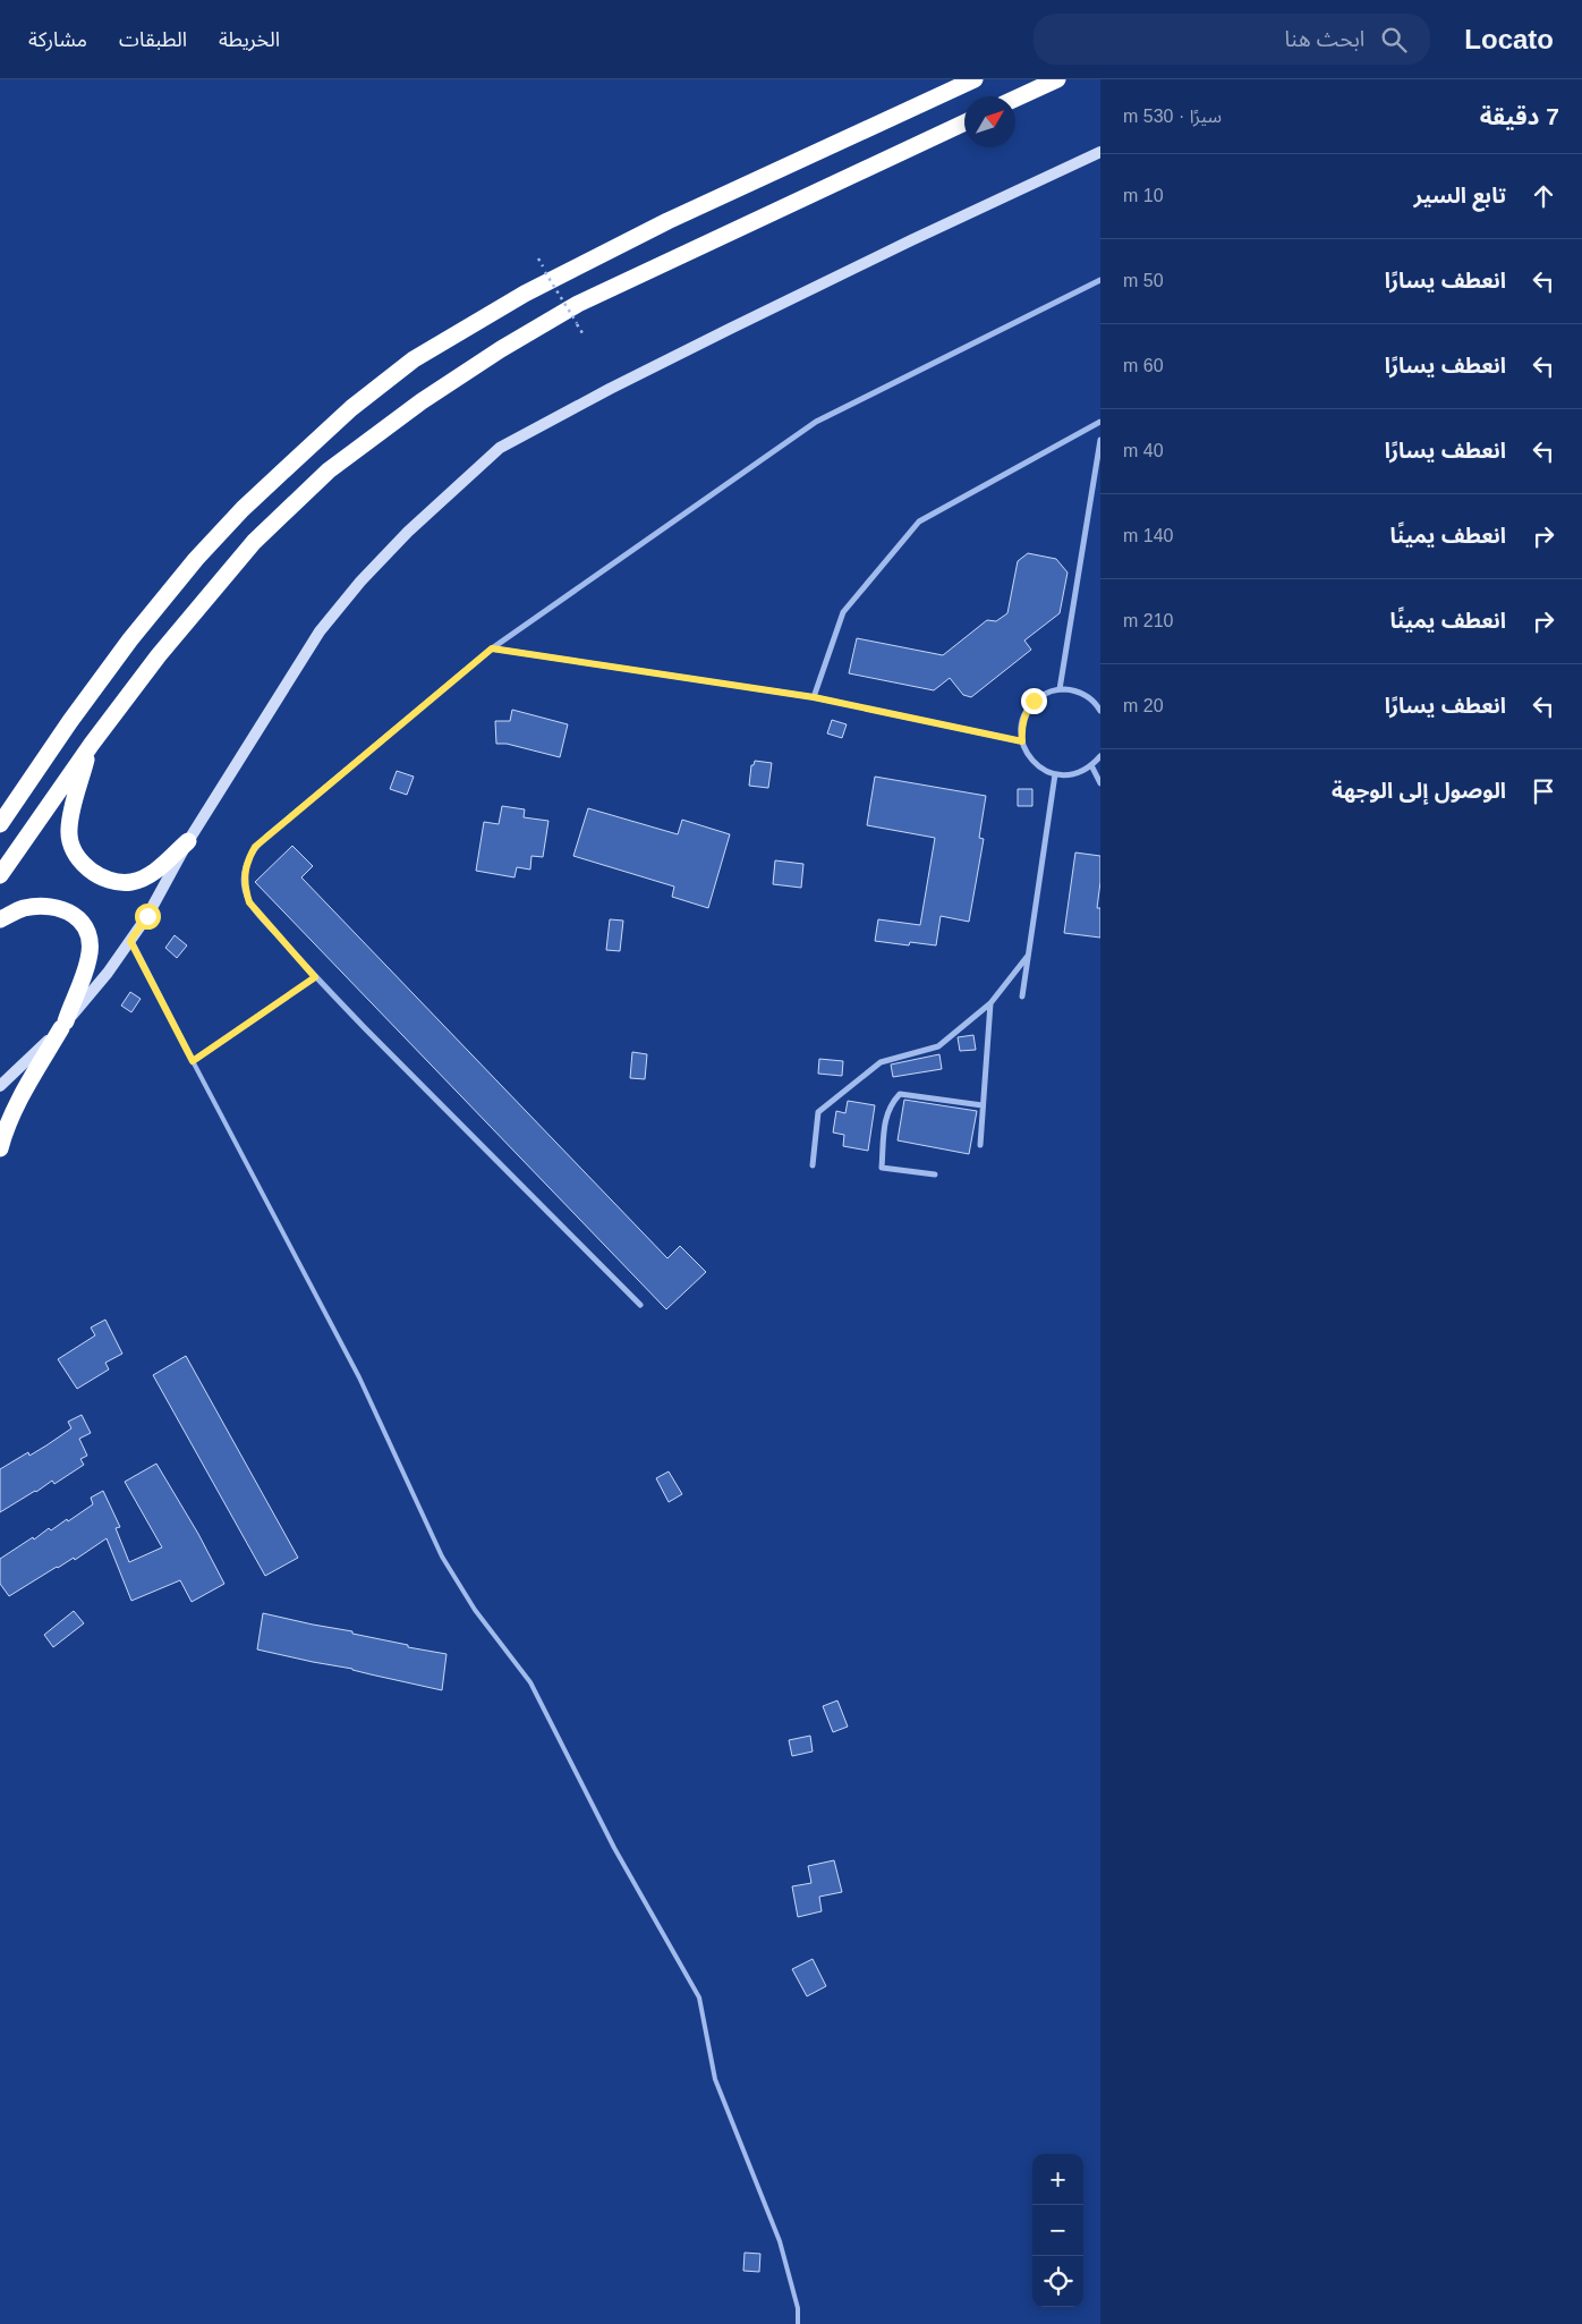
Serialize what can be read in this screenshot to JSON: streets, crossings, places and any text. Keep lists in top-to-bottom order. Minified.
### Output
{"north":"top right","page":{"header":"Locato","search":"ابحث هنا","nav":["الخريطة","الطبقات","مشاركة"],"heading":["7 دقيقة","سيرًا · 530 m"],"list":[["تابع السير","10 m"],["انعطف يسارًا","50 m"],["انعطف يسارًا","60 m"],["انعطف يسارًا","40 m"],["انعطف يمينًا","140 m"],["انعطف يمينًا","210 m"],["انعطف يسارًا","20 m"],"الوصول إلى الوجهة"],"map_buttons":["+","−"]}}
